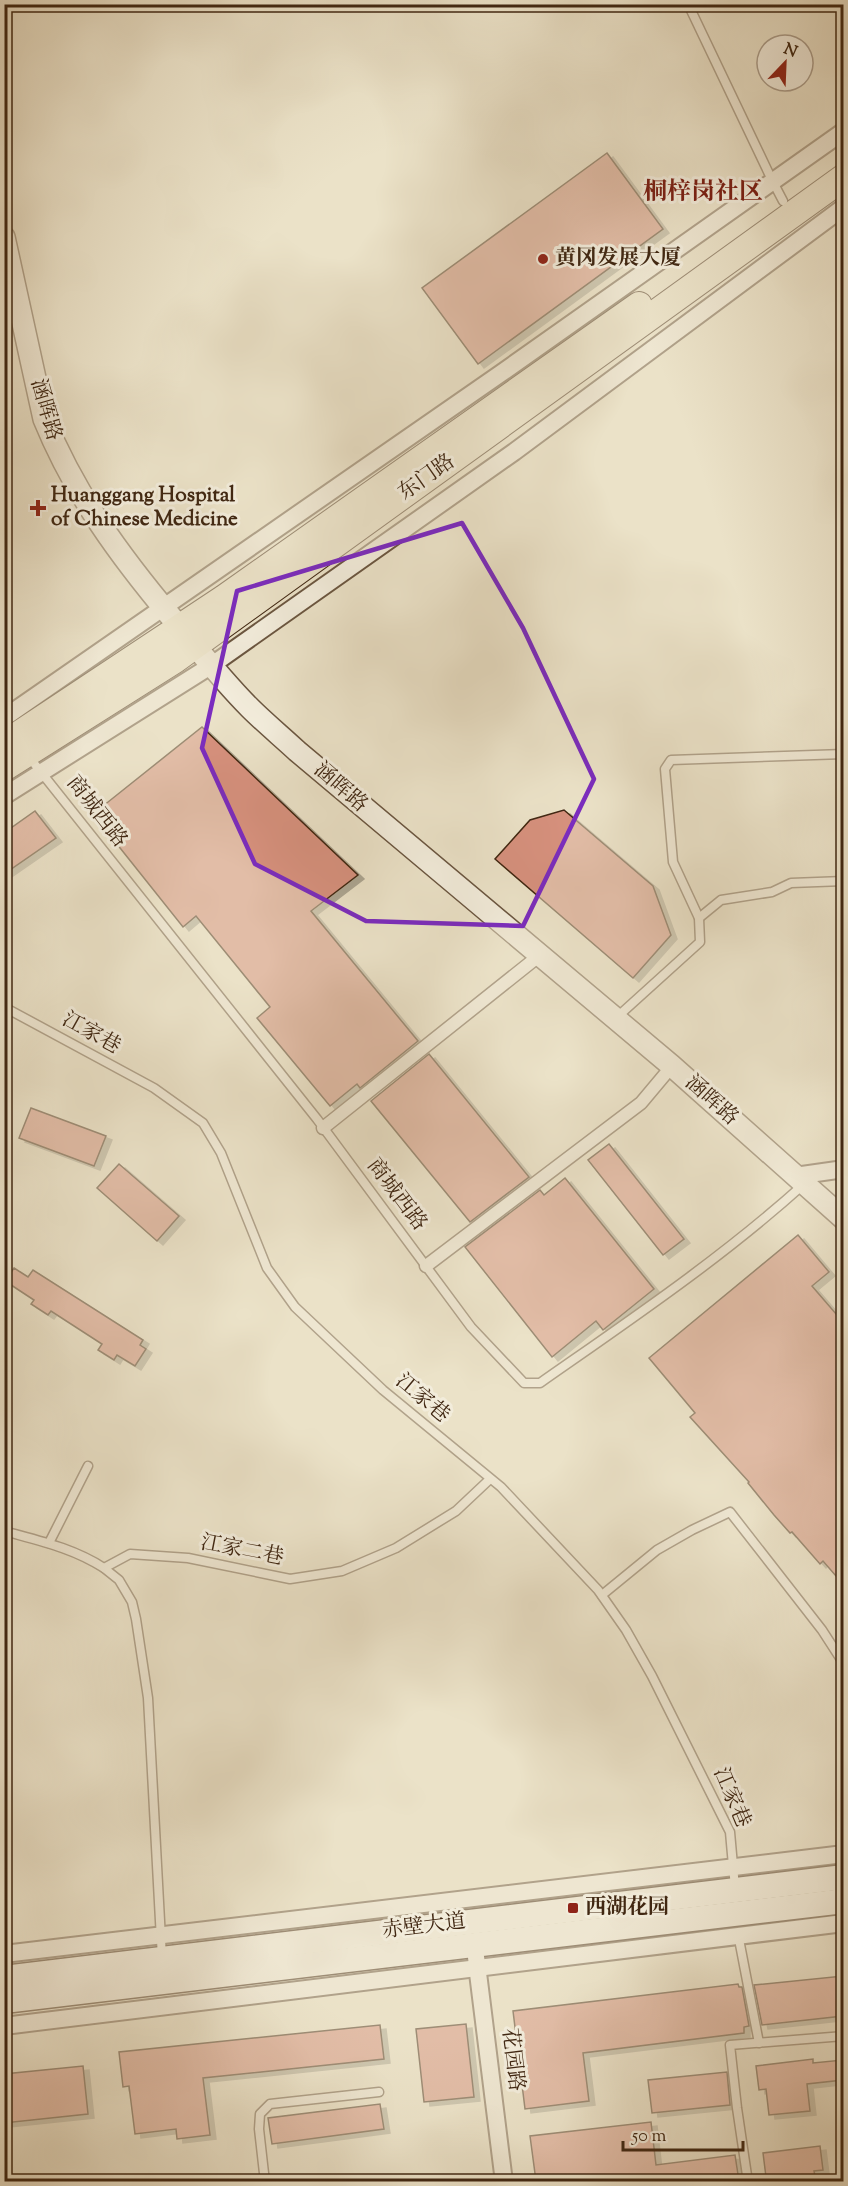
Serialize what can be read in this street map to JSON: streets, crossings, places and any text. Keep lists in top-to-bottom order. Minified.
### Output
{"streets":{"main road":["东门路","赤壁大道"],"street":["涵晖路","花园路"],"lane":["商城西路","江家巷","江家二巷"]},"crossings":[["涵晖路","东门路"],["涵晖路","商城西路"],["东门路","商城西路"],["江家巷","江家二巷"],["江家巷","赤壁大道"],["赤壁大道","花园路"]],"districts":["桐梓岗社区"],"places":{"other":["黄冈发展大厦"],"health":["Huanggang Hospital of Chinese Medicine"],"transit":["西湖花园"]},"scale_bar":"50 m","north":"top right"}
